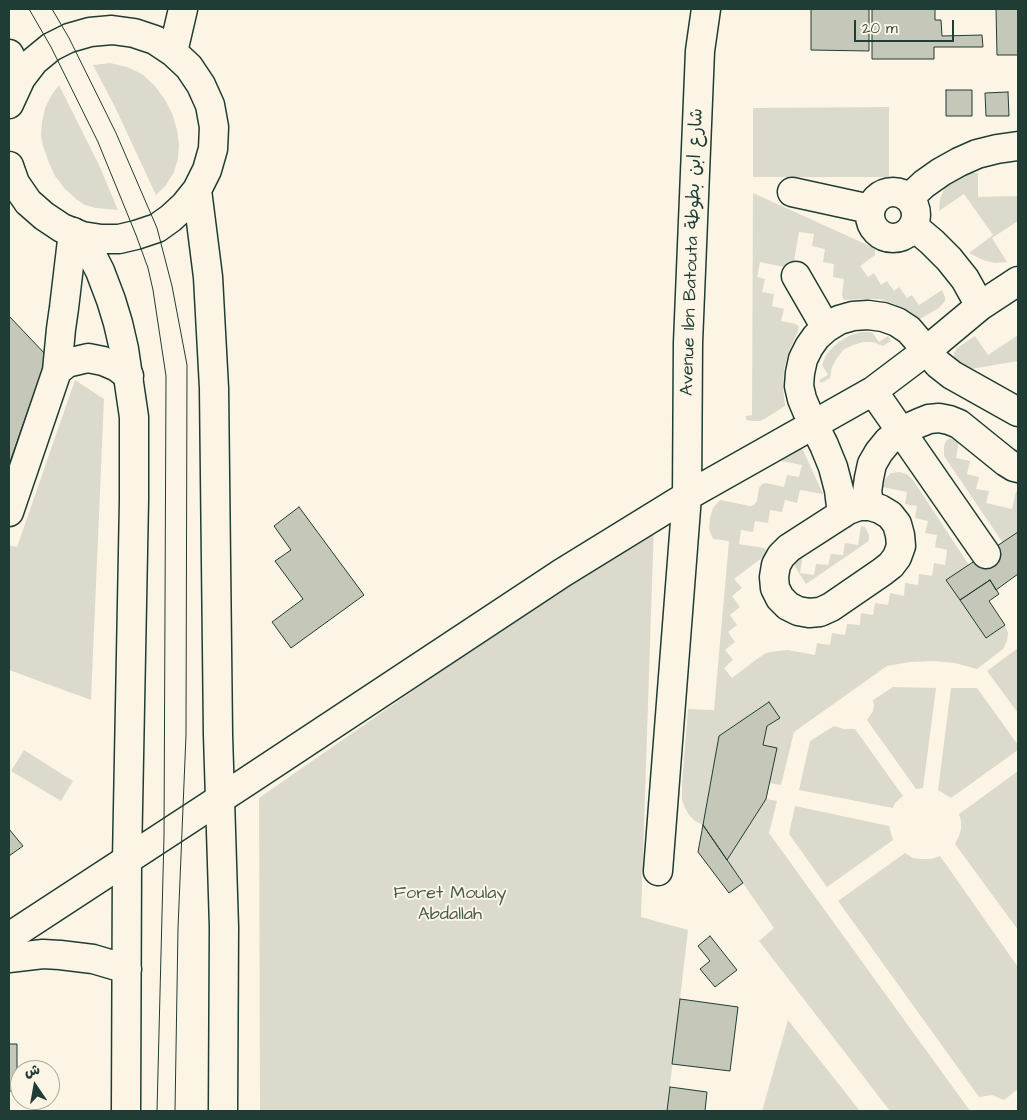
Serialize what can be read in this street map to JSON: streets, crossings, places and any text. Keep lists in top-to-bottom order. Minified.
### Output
{"streets":{"main road":["Avenue Ibn Batouta شارع ابن بطوطة"]},"parks":["Foret Moulay Abdallah"],"scale_bar":"20 m","north":"top"}
